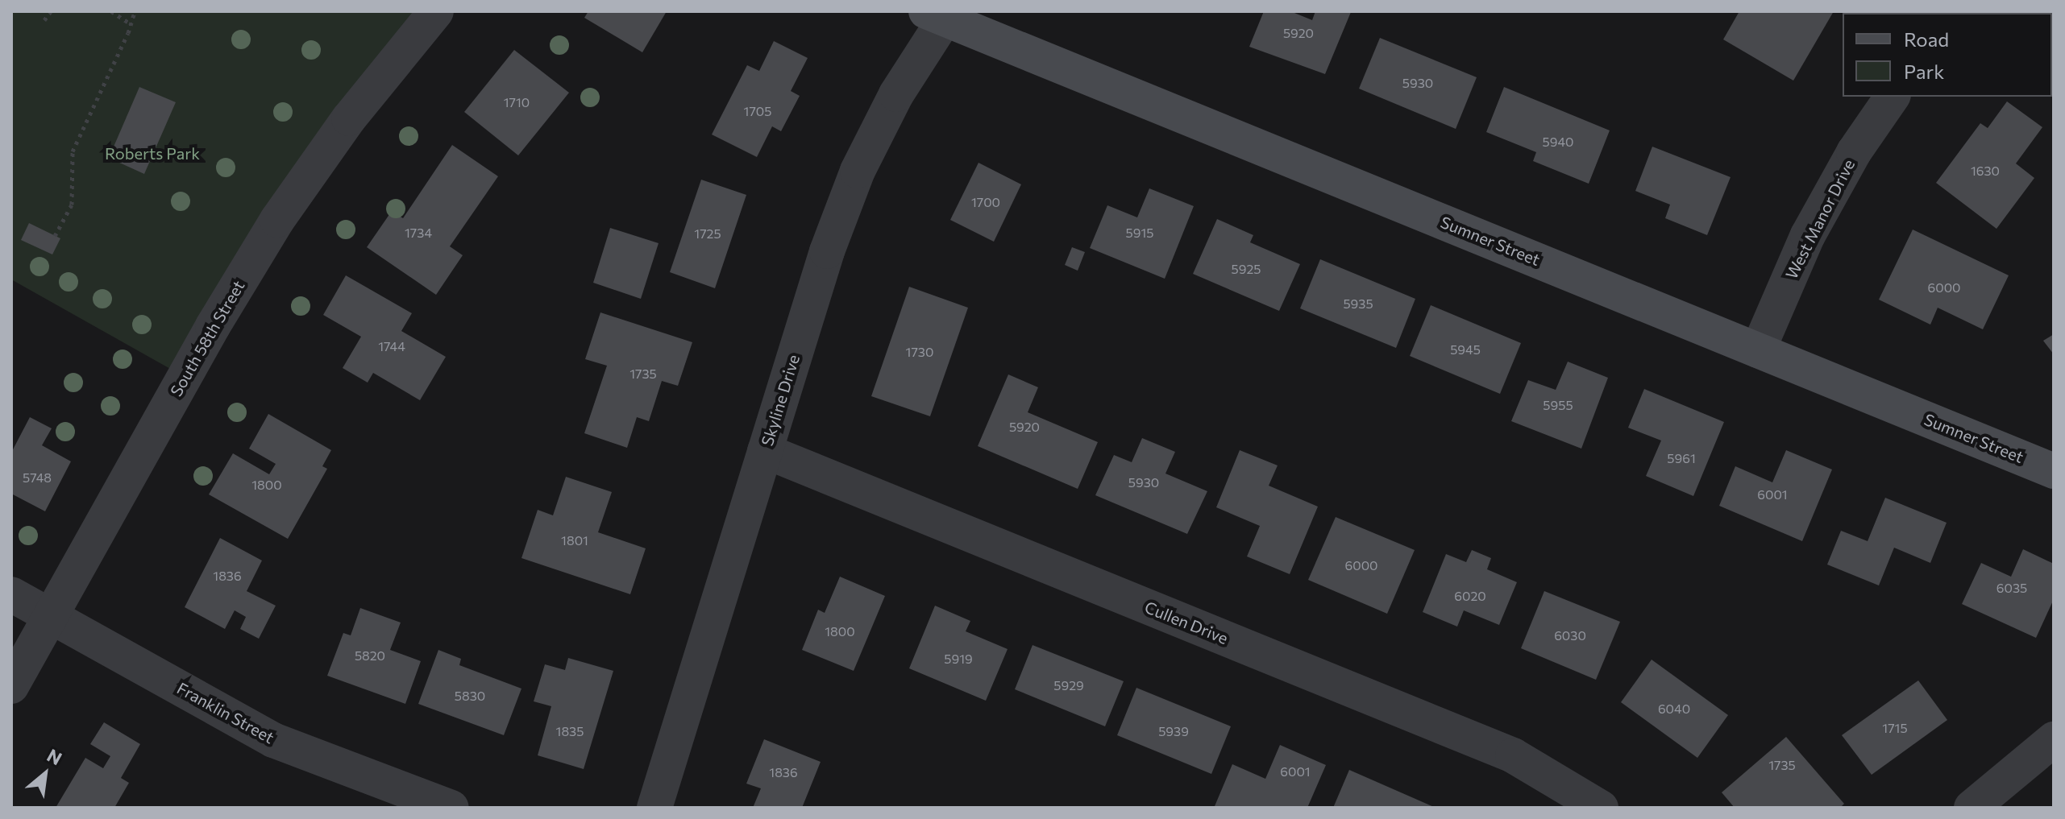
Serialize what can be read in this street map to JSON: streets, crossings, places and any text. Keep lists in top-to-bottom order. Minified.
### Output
{"streets":{"street":["West Manor Drive","Sumner Street","South 58th Street","Skyline Drive","Cullen Drive","Franklin Street"]},"crossings":[["West Manor Drive","Sumner Street"],["Sumner Street","Skyline Drive"],["South 58th Street","Franklin Street"],["Skyline Drive","Cullen Drive"]],"parks":["Roberts Park"],"house_numbers":["5920","5930","1710","1705","5940","1630","1700","1734","5915","1725","5925","6000","5935","1744","5945","1730","1735","5955","5920","5961","5748","5930","1800","6001","1801","6000","1836","6035","6020","1800","6030","5820","5919","5929","5830","6040","1715","1835","5939","1735","6001","1836"],"legend":["Road","Park"],"north":"top right"}
